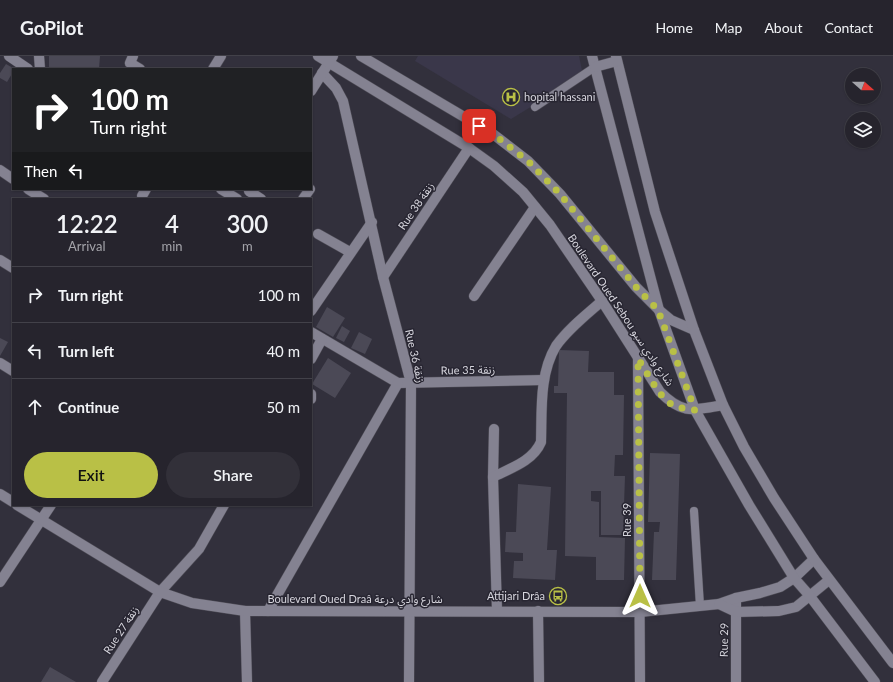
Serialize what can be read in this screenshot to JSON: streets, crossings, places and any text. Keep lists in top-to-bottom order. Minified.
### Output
{"streets":{"street":["Rue 38 زنقة","Boulevard Oued Sebou شارع وادي سبو","Rue 36 زنقة","Rue 35 زنقة","Rue 39","Boulevard Oued Draâ شارع وادي درعة","Rue 27 زنقة","Rue 29"]},"crossings":[["Rue 38 زنقة","Boulevard Oued Sebou شارع وادي سبو"],["Rue 38 زنقة","Rue 36 زنقة"],["Boulevard Oued Sebou شارع وادي سبو","Rue 39"],["Rue 36 زنقة","Rue 35 زنقة"],["Rue 36 زنقة","Boulevard Oued Draâ شارع وادي درعة"],["Rue 39","Boulevard Oued Draâ شارع وادي درعة"],["Boulevard Oued Draâ شارع وادي درعة","Rue 27 زنقة"],["Boulevard Oued Draâ شارع وادي درعة","Rue 29"]],"places":{"hospital":["hopital hassani"],"bus stop":["Attijari Drâa"]},"north":"right","page":{"header":"GoPilot","nav":["Home","Map","About","Contact"],"turn":["100 m","Turn right"],"then":"Then","eta":["12:22","Arrival","4","min","300","m"],"list":[{"name":"Turn right","value":"100 m"},{"name":"Turn left","value":"40 m"},{"name":"Continue","value":"50 m"}],"buttons":["Exit","Share"]}}
